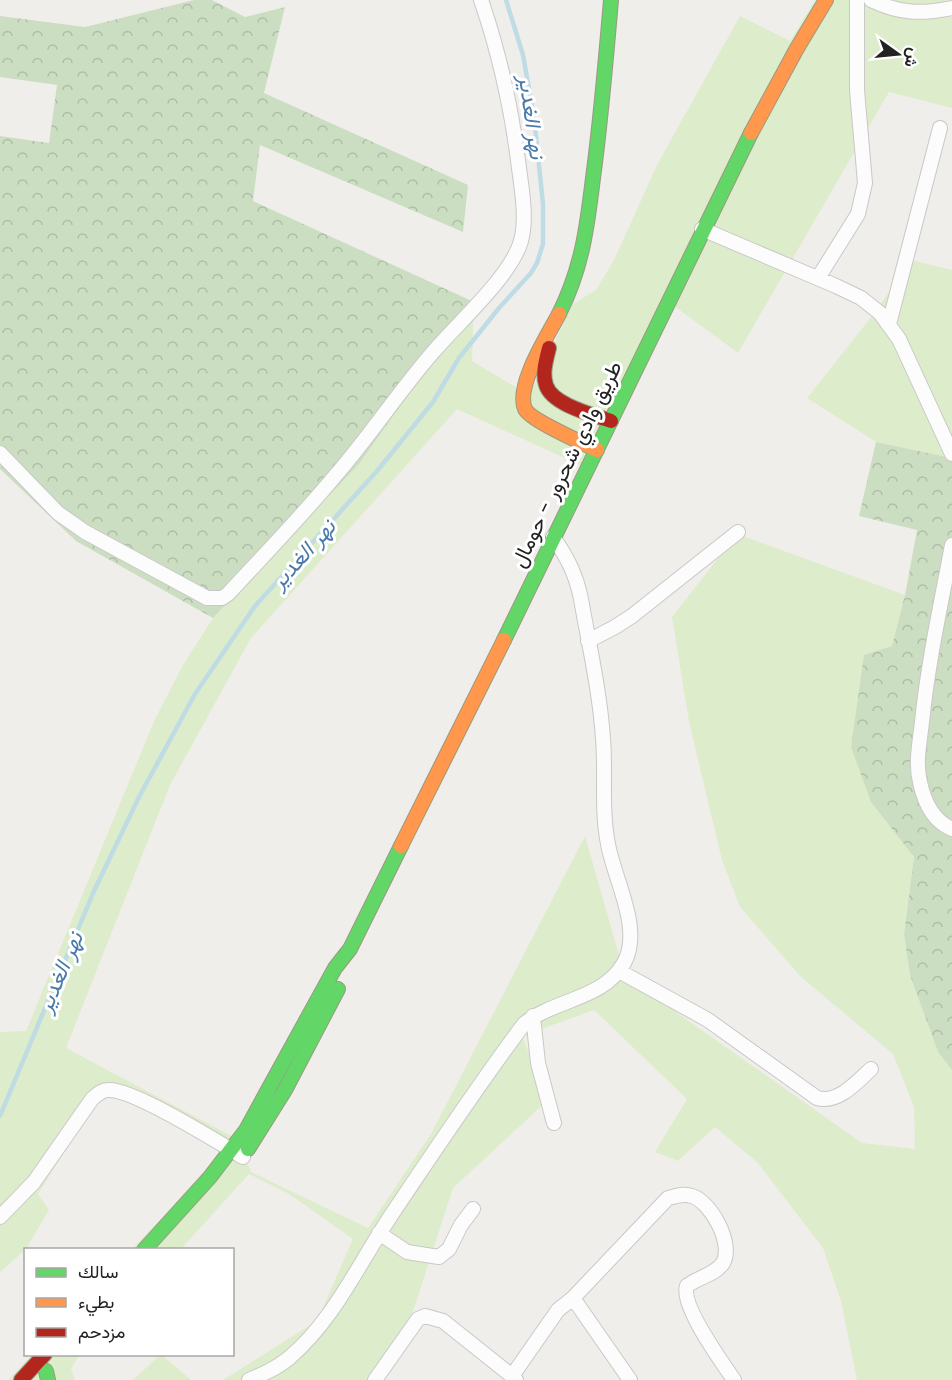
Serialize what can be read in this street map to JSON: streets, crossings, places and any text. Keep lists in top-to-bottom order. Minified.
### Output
{"streets":{"main road":["طريق وادي شحرور - حومال"]},"water":["نهر الغدير"],"legend":["سالك","بطيء","مزدحم"],"north":"right"}
